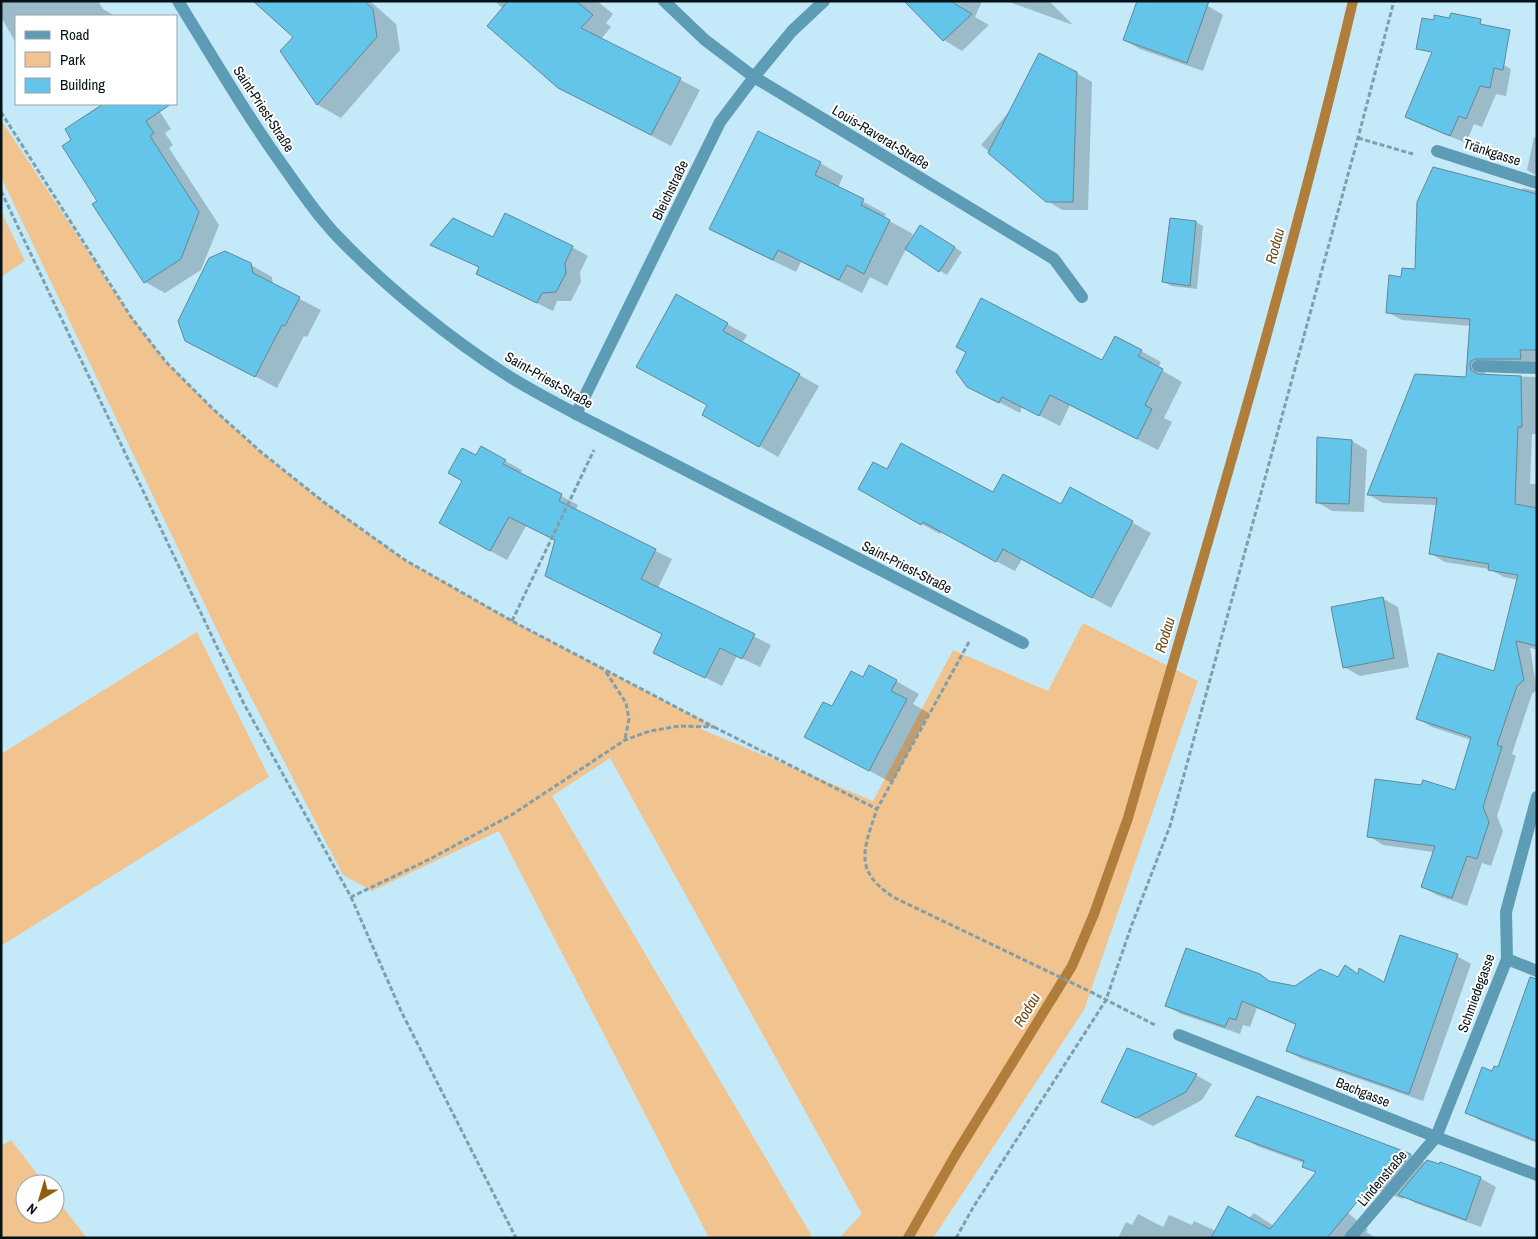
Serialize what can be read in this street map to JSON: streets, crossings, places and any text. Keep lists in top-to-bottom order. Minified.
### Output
{"streets":{"street":["Saint-Priest-Straße","Louis-Raverat-Straße","Tränkgasse","Bleichstraße","Schmiedegasse","Bachgasse","Lindenstraße"]},"crossings":[["Saint-Priest-Straße","Bleichstraße"],["Louis-Raverat-Straße","Bleichstraße"],["Schmiedegasse","Bachgasse"],["Schmiedegasse","Lindenstraße"],["Bachgasse","Lindenstraße"]],"water":["Rodau"],"legend":["Road","Park","Building"],"north":"bottom left"}
